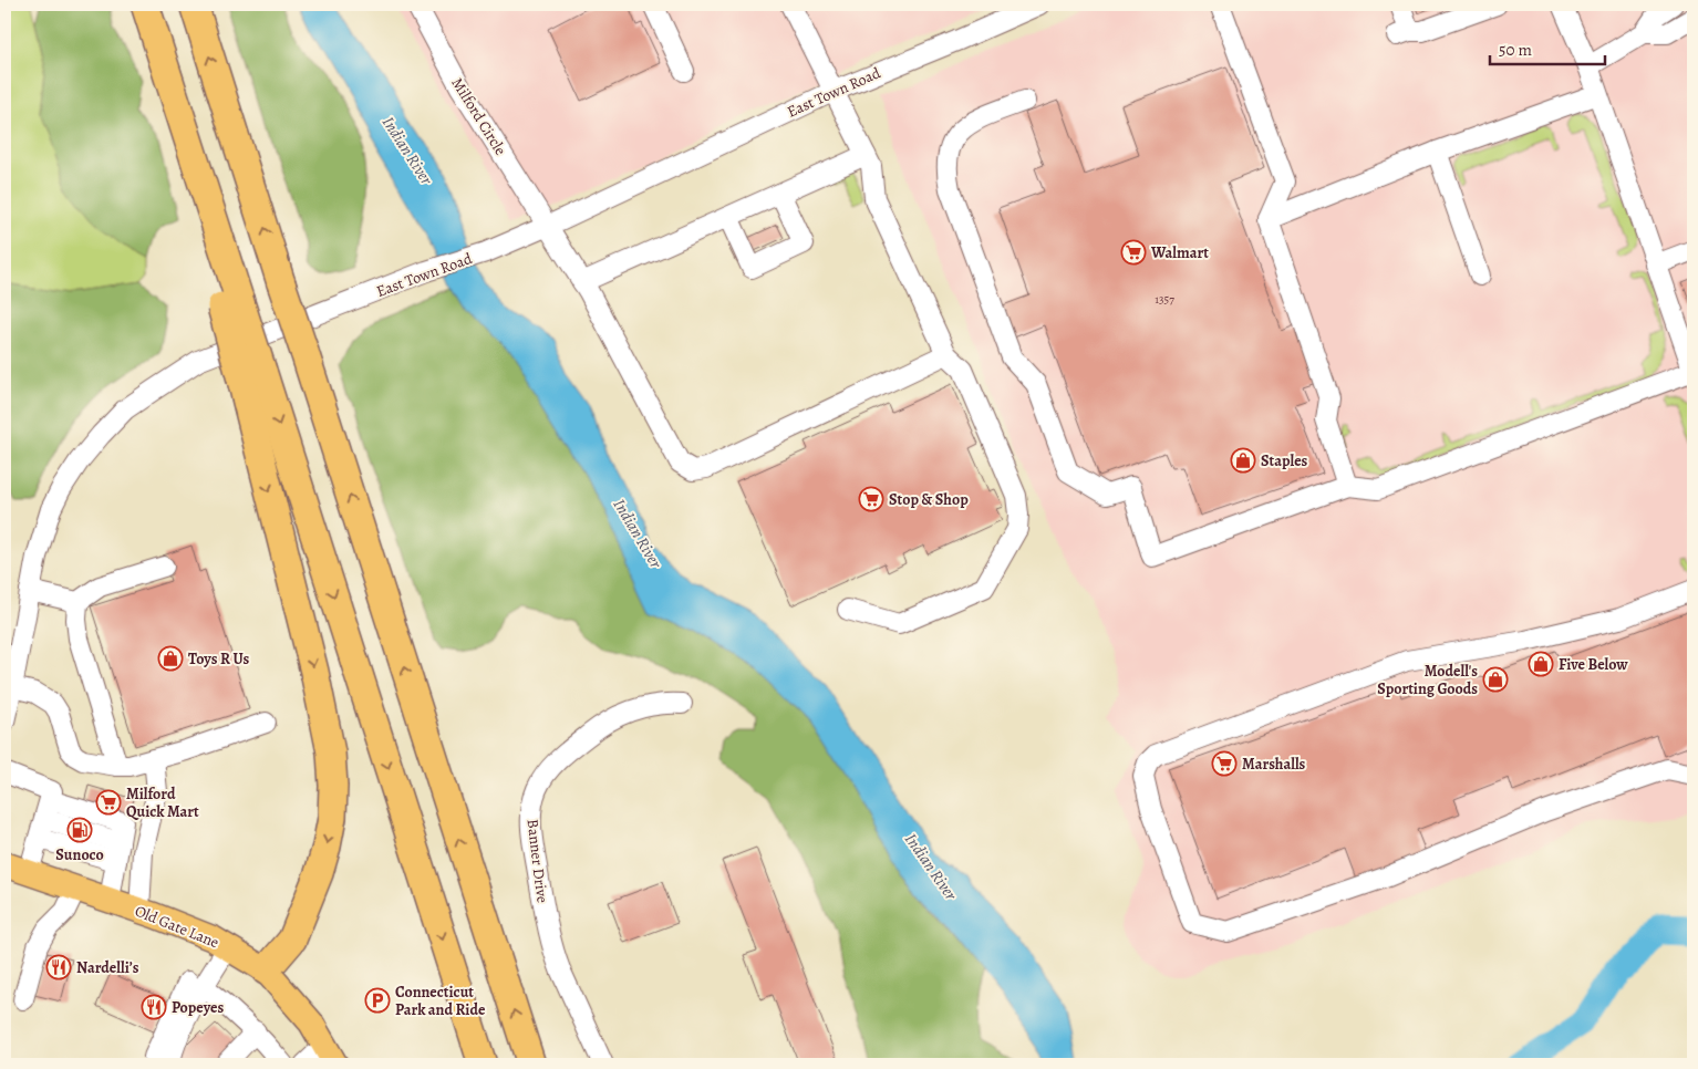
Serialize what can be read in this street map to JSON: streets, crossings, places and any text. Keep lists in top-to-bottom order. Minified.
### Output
{"streets":{"main road":["Old Gate Lane"],"street":["East Town Road","Milford Circle","Banner Drive"]},"crossings":[["East Town Road","Milford Circle"]],"water":["Indian River"],"places":{"supermarket":["Walmart","Stop & Shop","Marshalls","Milford Quick Mart"],"shop":["Staples","Toys R Us","Five Below","Modell's Sporting Goods"],"fuel station":["Sunoco"],"restaurant":["Nardelli’s","Popeyes"],"parking":["Connecticut Park and Ride"]},"house_numbers":["1357"],"scale_bar":"50 m"}
